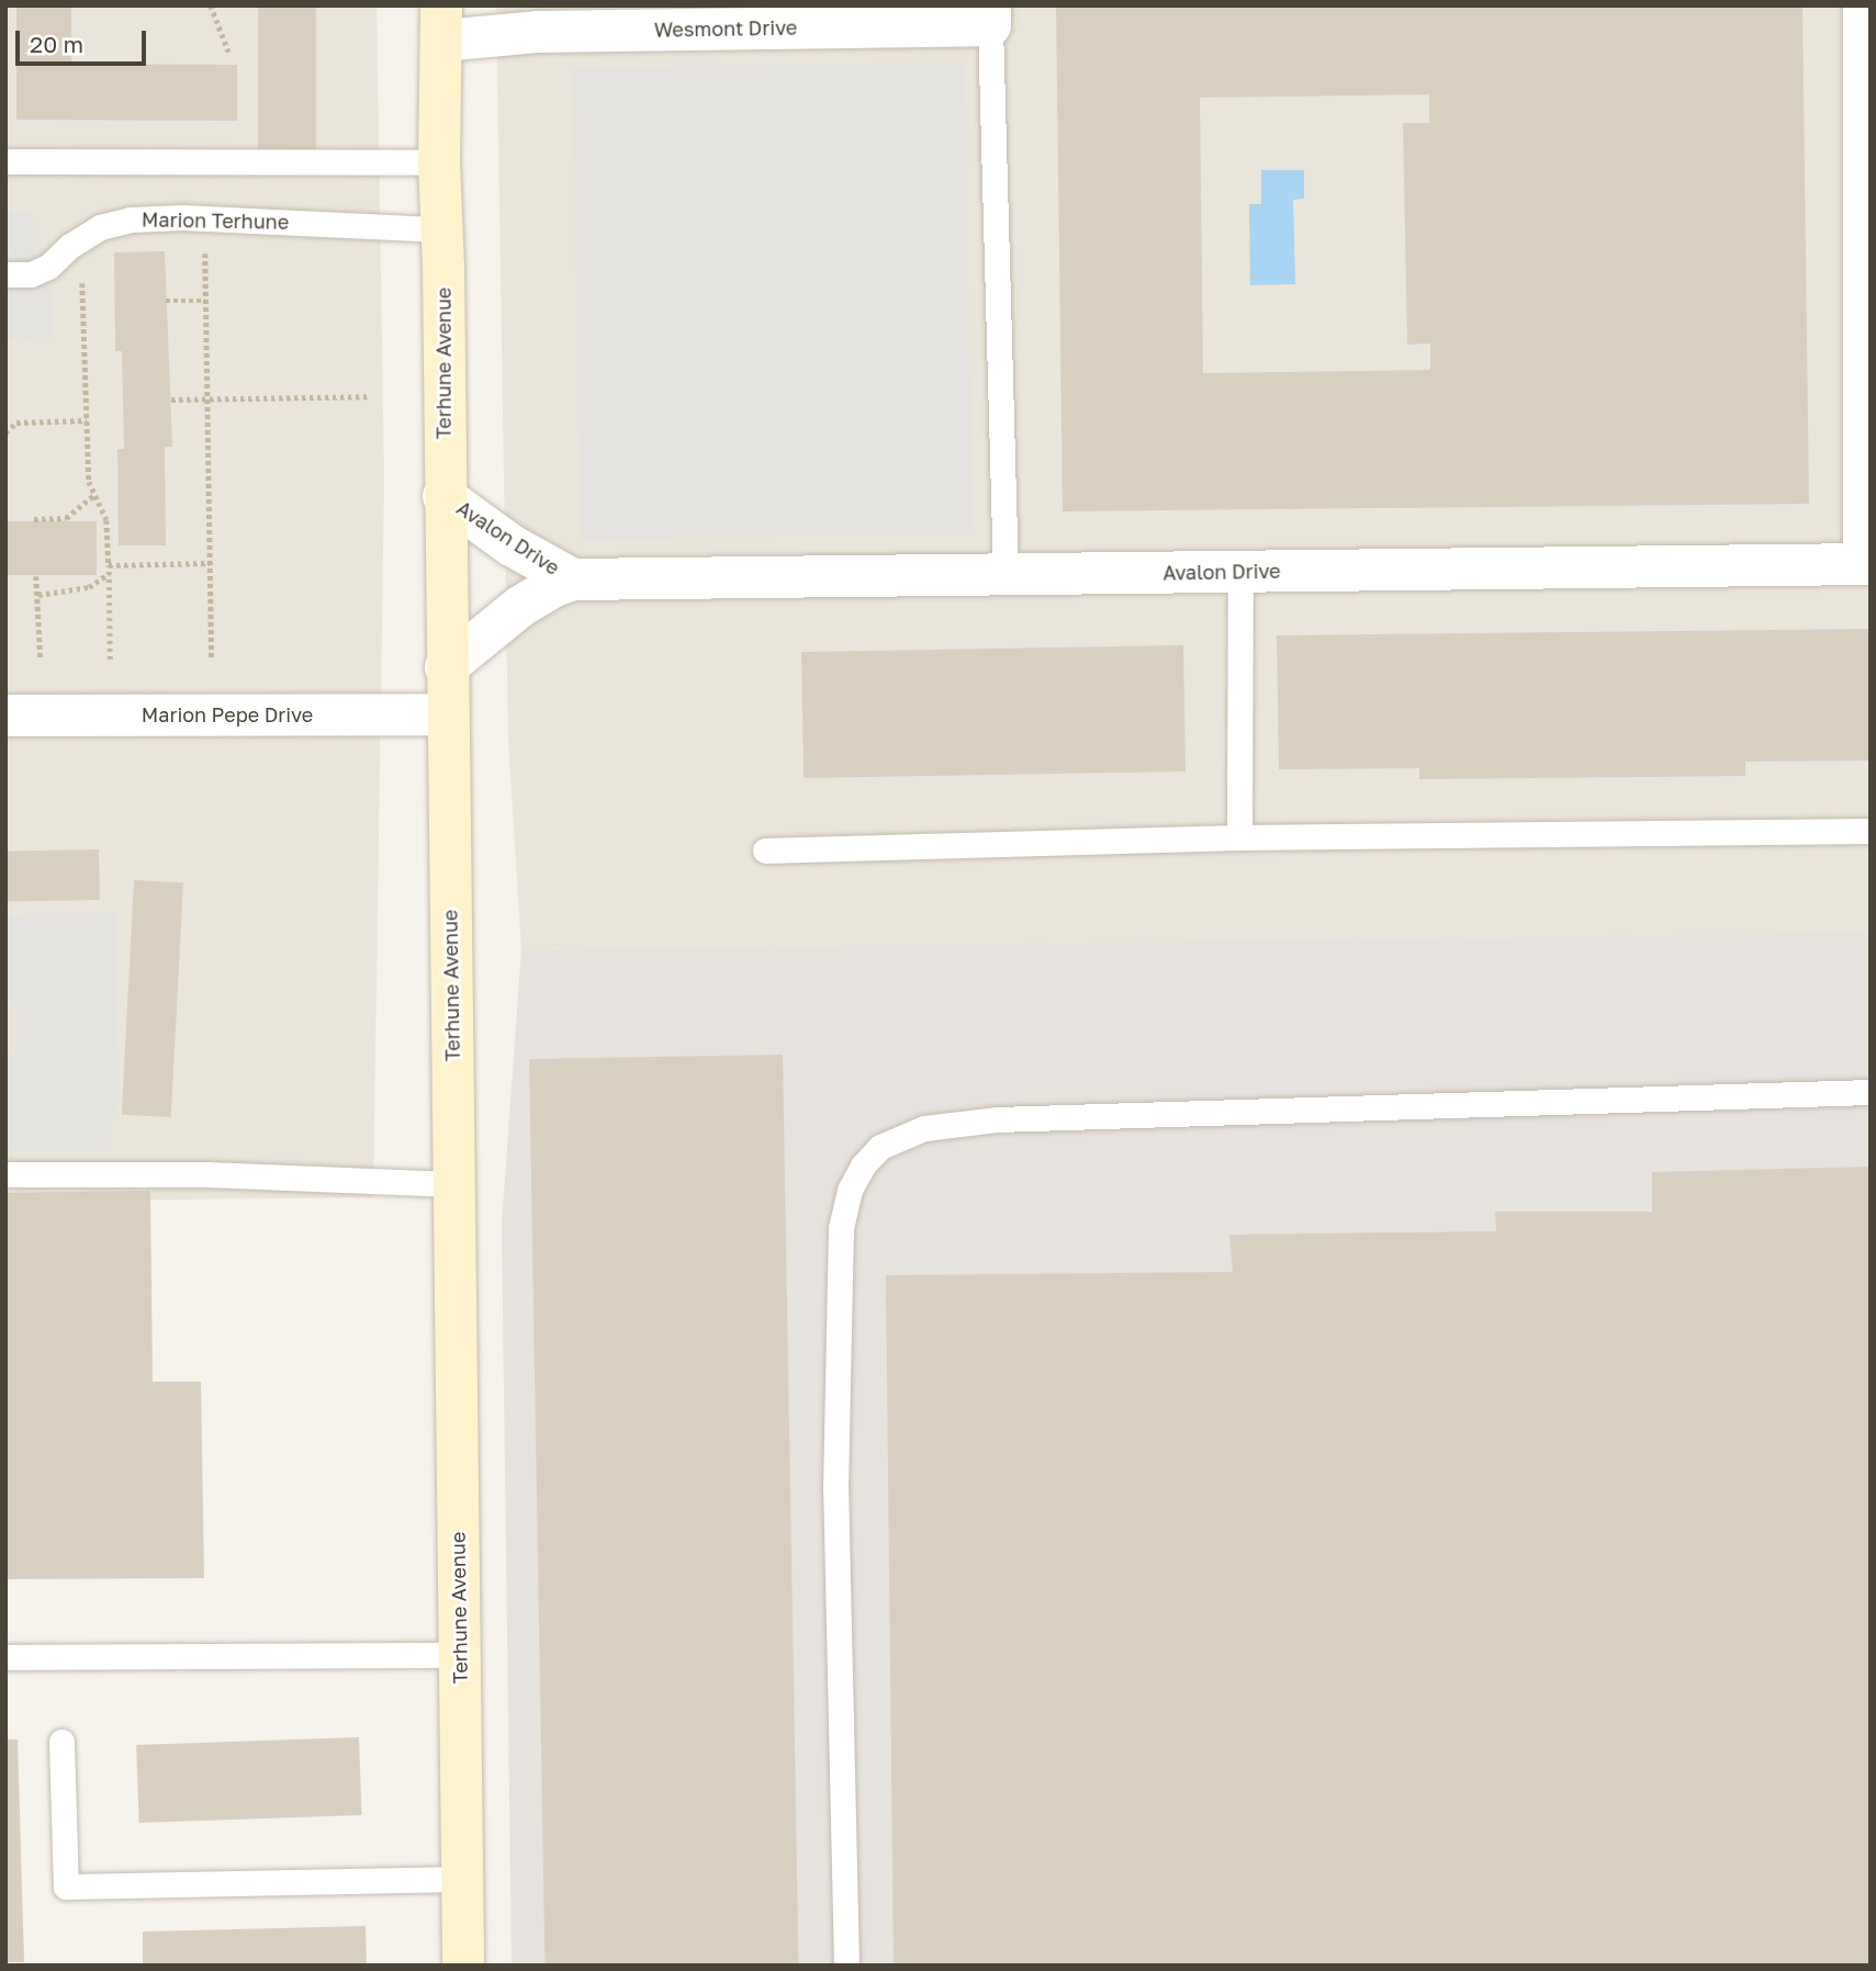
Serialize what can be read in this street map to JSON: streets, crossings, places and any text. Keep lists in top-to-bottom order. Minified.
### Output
{"streets":{"street":["Wesmont Drive","Terhune Avenue","Avalon Drive","Marion Pepe Drive"],"lane":["Marion Terhune"]},"crossings":[["Wesmont Drive","Terhune Avenue"],["Marion Terhune","Terhune Avenue"],["Terhune Avenue","Avalon Drive"],["Terhune Avenue","Marion Pepe Drive"]],"scale_bar":"20 m"}
